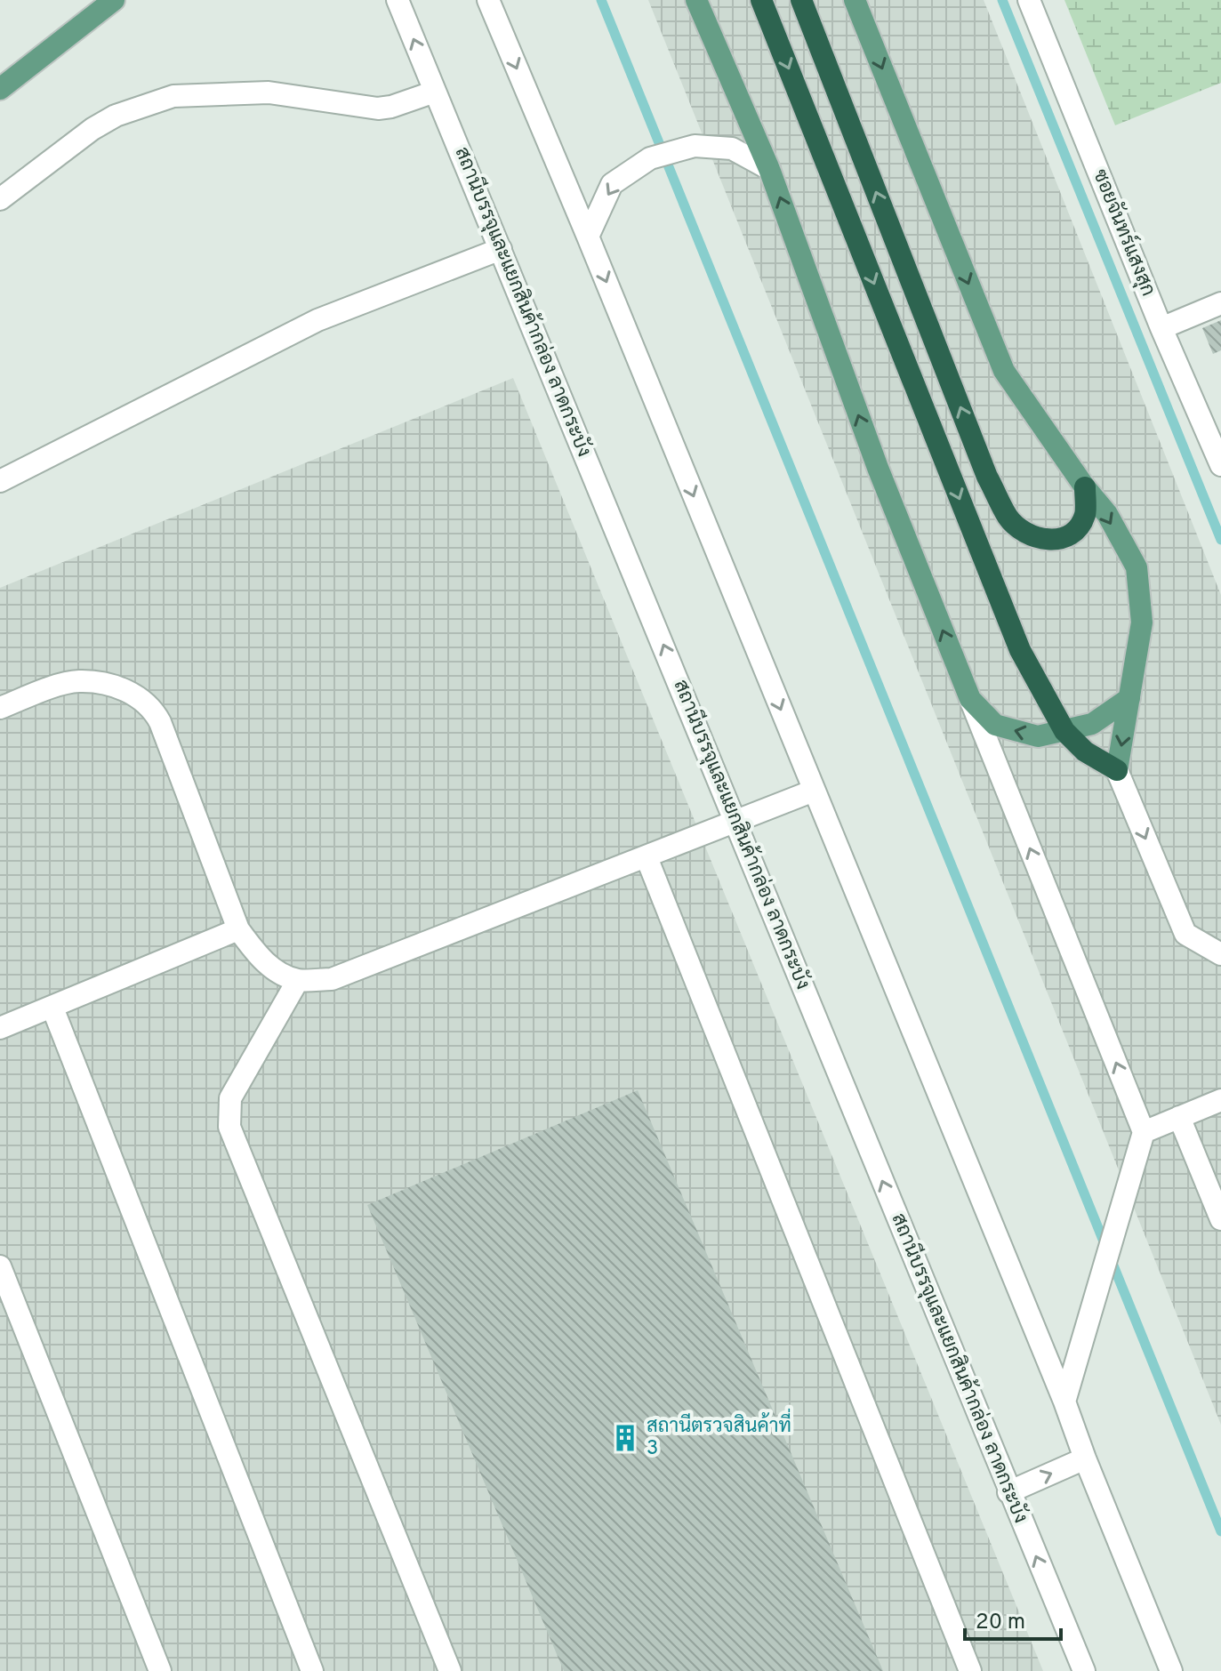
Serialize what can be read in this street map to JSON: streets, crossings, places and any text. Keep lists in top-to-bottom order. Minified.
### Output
{"streets":{"street":["ซอยจันทร์แสงสุก","สถานีบรรจุและแยกสินค้ากล่อง ลาดกระบัง"]},"places":{"building":["สถานีตรวจสินค้าที่ 3"]},"scale_bar":"20 m"}
